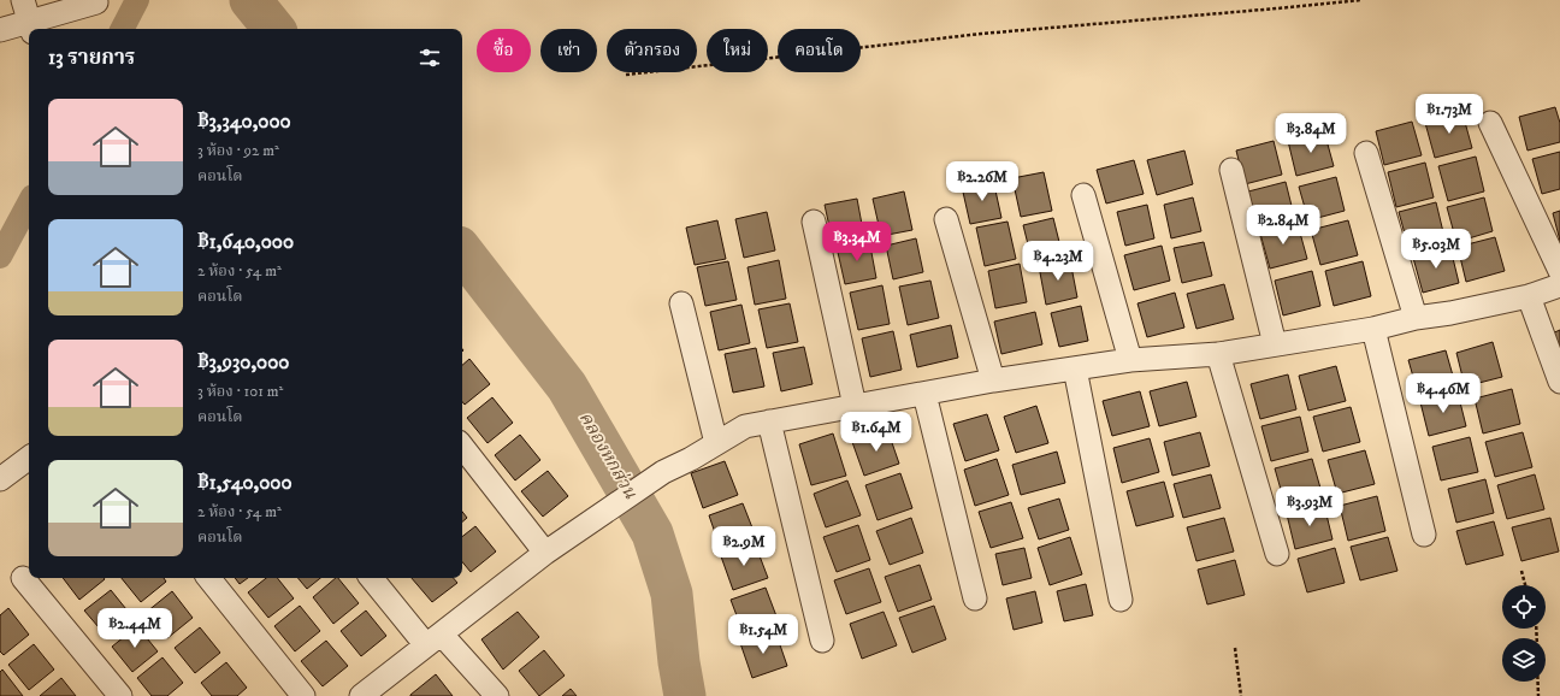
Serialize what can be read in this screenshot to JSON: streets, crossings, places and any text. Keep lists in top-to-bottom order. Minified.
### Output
{"water":["คลองหกส่วน"],"page":{"chip":["ซื้อ","เช่า","ตัวกรอง","ใหม่","คอนโด"],"heading":"13 รายการ","list":[{"name":"฿3,340,000","note":"3 ห้อง · 92 m² · คอนโด"},{"name":"฿1,640,000","note":"2 ห้อง · 54 m² · คอนโด"},{"name":"฿3,930,000","note":"3 ห้อง · 101 m² · คอนโด"},{"name":"฿1,540,000","note":"2 ห้อง · 54 m² · คอนโด"}],"price":["฿1.73M","฿3.84M","฿2.26M","฿2.84M","฿3.34M","฿5.03M","฿4.23M","฿4.46M","฿1.64M","฿3.93M","฿2.9M","฿2.44M","฿1.54M"]}}
